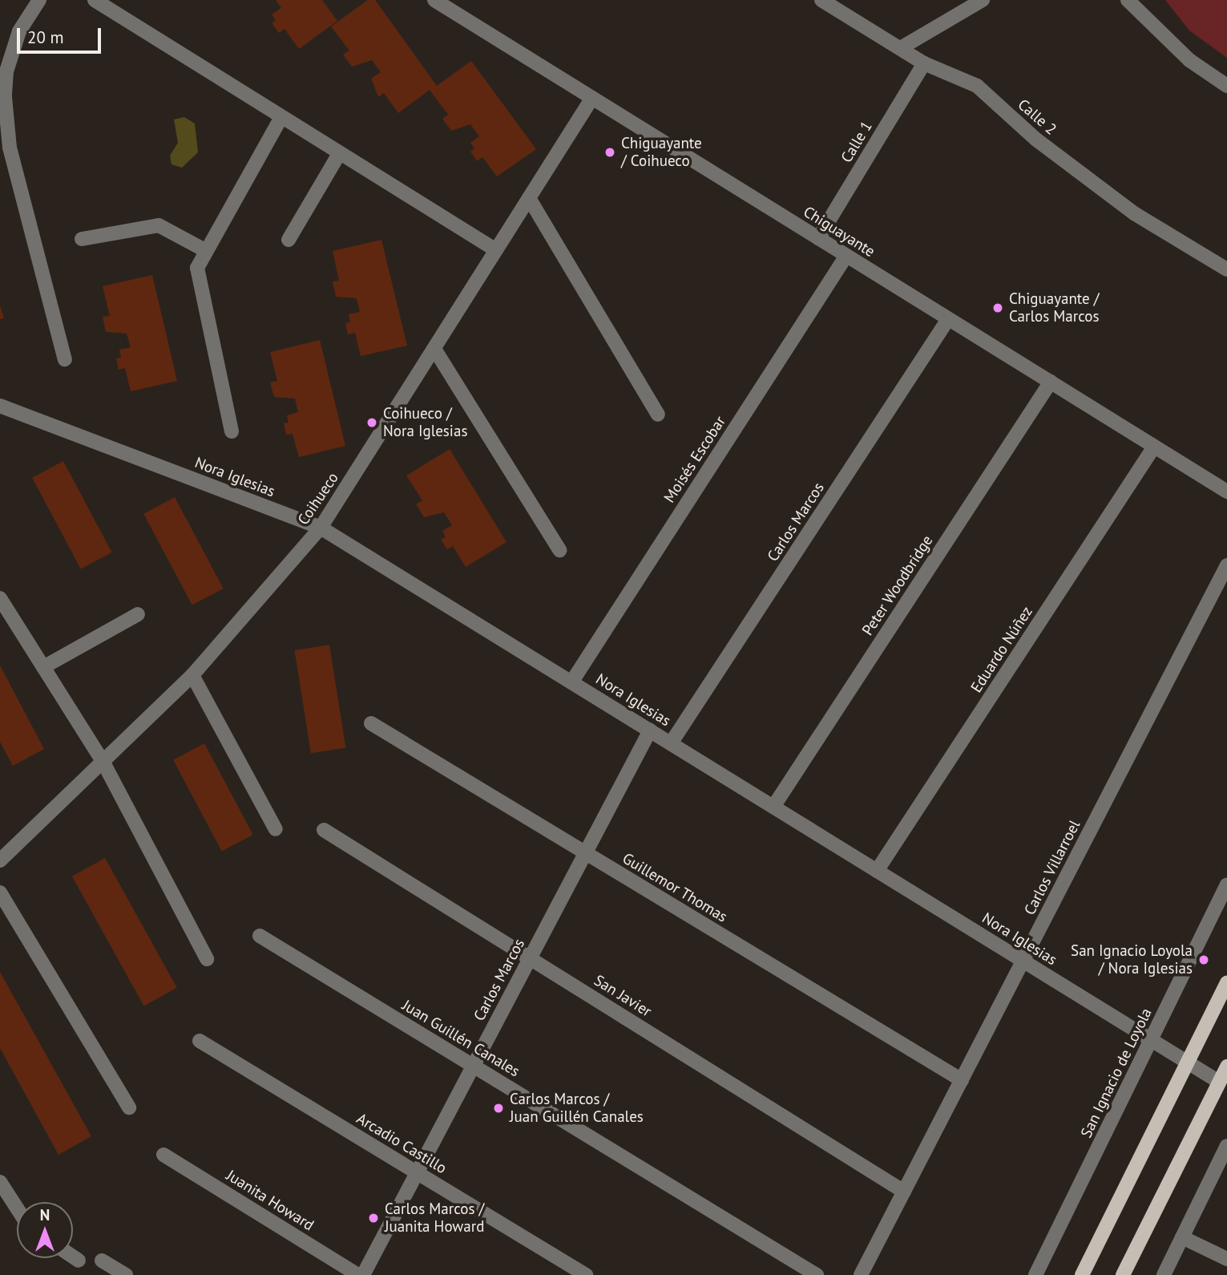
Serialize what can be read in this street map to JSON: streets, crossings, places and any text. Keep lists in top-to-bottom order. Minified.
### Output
{"streets":{"street":["Calle 2","Calle 1","Chiguayante","Moisés Escobar","Nora Iglesias","Coihueco","Carlos Marcos","Peter Woodbridge","Eduardo Núñez","Carlos Villarroel","Guillemor Thomas","San Javier","Juan Guillén Canales","San Ignacio de Loyola","Arcadio Castillo","Juanita Howard"]},"crossings":[["Calle 2","Calle 1"],["Calle 1","Chiguayante"],["Chiguayante","Moisés Escobar"],["Chiguayante","Coihueco"],["Chiguayante","Carlos Marcos"],["Chiguayante","Peter Woodbridge"],["Chiguayante","Eduardo Núñez"],["Moisés Escobar","Nora Iglesias"],["Nora Iglesias","Coihueco"],["Nora Iglesias","Carlos Marcos"],["Nora Iglesias","Peter Woodbridge"],["Nora Iglesias","Eduardo Núñez"],["Nora Iglesias","Carlos Villarroel"],["Nora Iglesias","San Ignacio de Loyola"],["Carlos Marcos","Guillemor Thomas"],["Carlos Marcos","San Javier"],["Carlos Marcos","Juan Guillén Canales"],["Carlos Marcos","Arcadio Castillo"],["Carlos Villarroel","Guillemor Thomas"],["Carlos Villarroel","San Javier"]],"places":["Chiguayante / Coihueco","Chiguayante / Carlos Marcos","Coihueco / Nora Iglesias","San Ignacio Loyola / Nora Iglesias","Carlos Marcos / Juan Guillén Canales","Carlos Marcos / Juanita Howard"],"scale_bar":"20 m","north":"top"}
